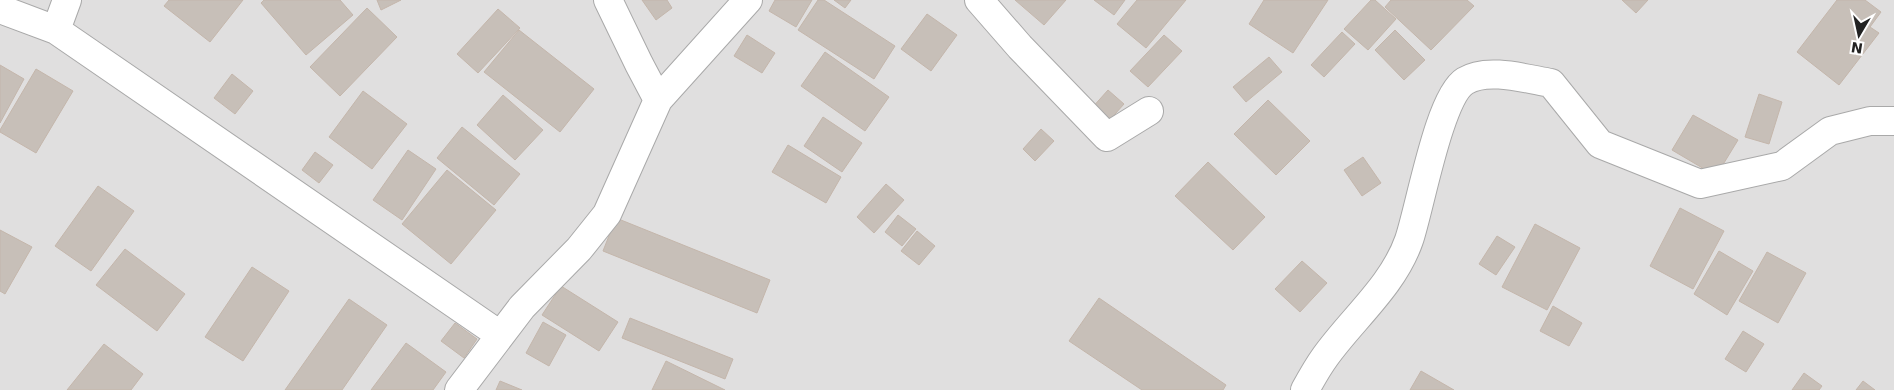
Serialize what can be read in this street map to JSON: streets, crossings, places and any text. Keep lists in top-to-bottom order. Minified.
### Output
{"north":"bottom"}
